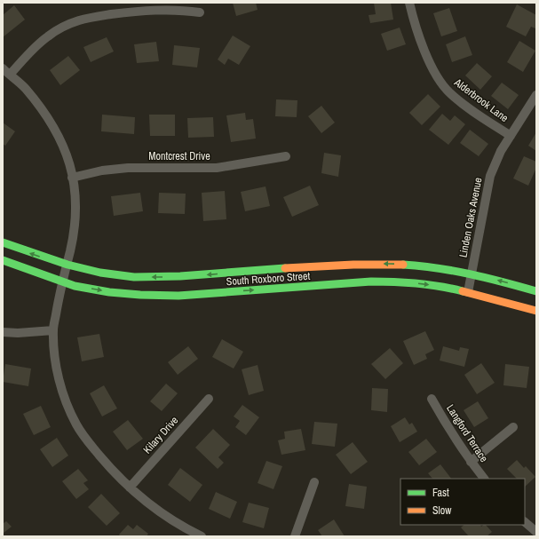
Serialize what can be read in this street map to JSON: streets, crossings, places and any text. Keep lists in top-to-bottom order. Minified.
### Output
{"streets":{"street":["Alderbrook Lane","Montcrest Drive","Linden Oaks Avenue","South Roxboro Street","Langford Terrace","Kilary Drive"]},"crossings":[["Alderbrook Lane","Linden Oaks Avenue"],["Linden Oaks Avenue","South Roxboro Street"]],"legend":["Fast","Slow"]}
